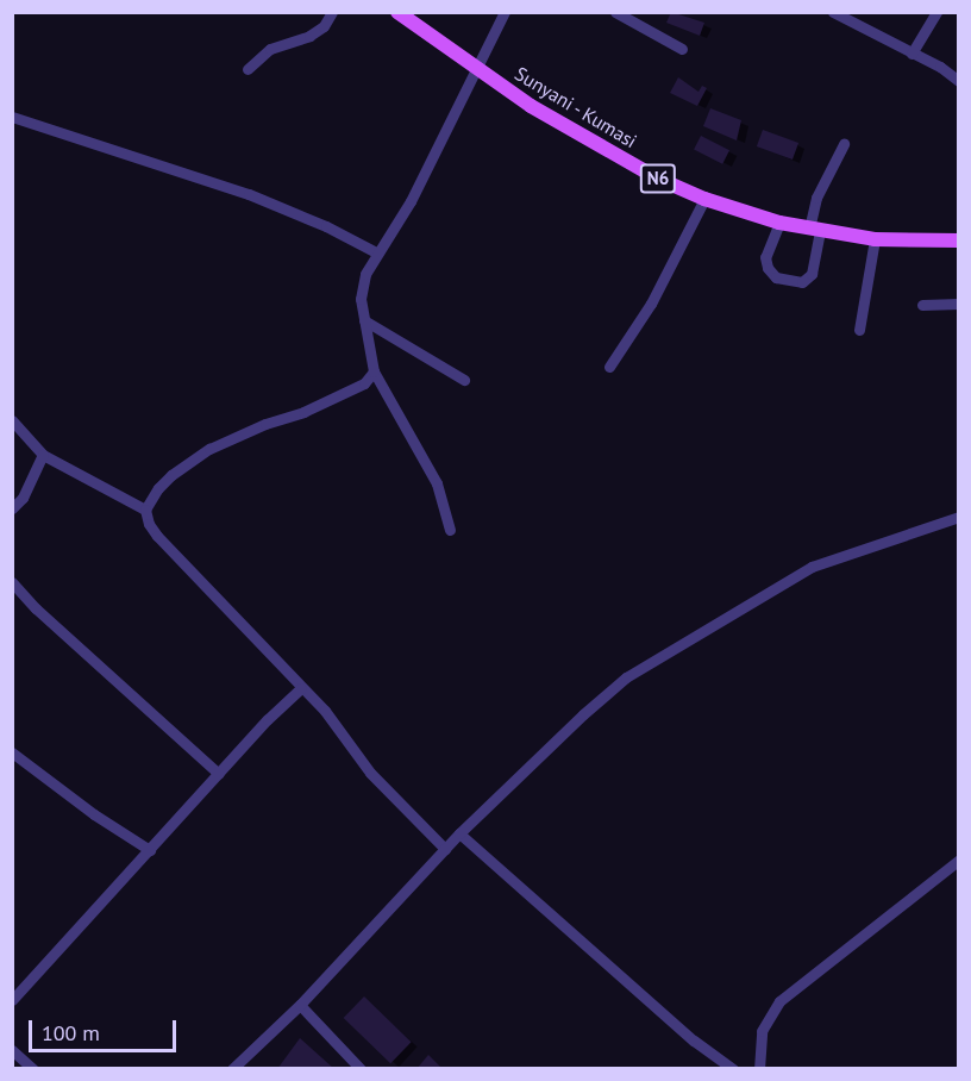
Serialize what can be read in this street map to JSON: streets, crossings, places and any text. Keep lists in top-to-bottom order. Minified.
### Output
{"streets":{"main road":["Sunyani - Kumasi","N6"]},"scale_bar":"100 m"}
